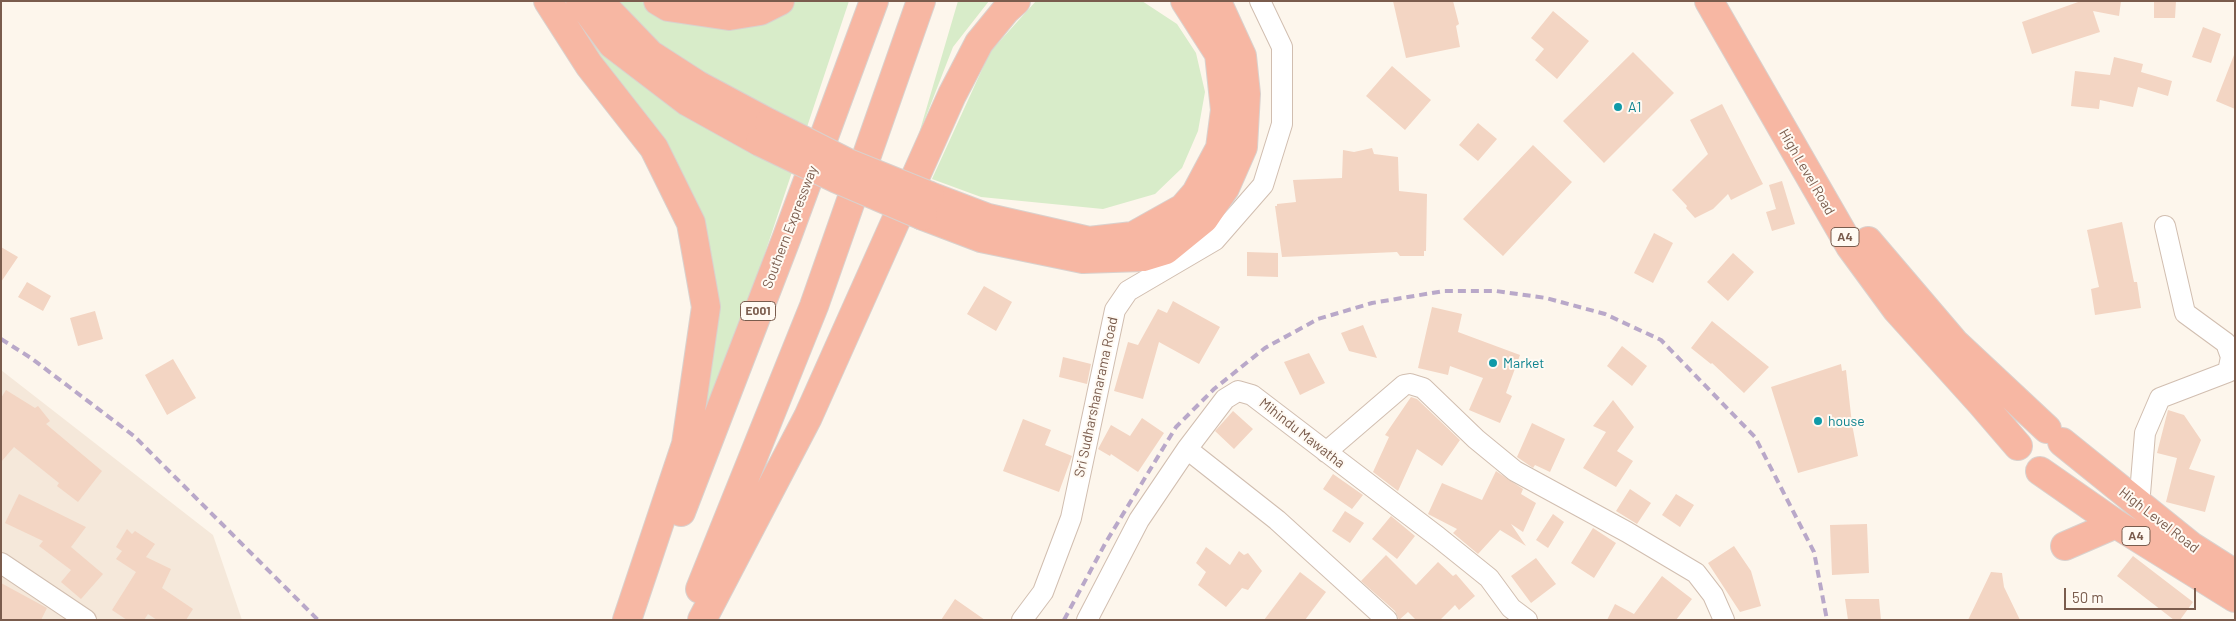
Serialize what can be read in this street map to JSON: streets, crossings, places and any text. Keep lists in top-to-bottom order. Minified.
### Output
{"streets":{"highway":["High Level Road","Southern Expressway","A4","E001"],"street":["Sri Sudharshanarama Road","Mihindu Mawatha"]},"places":["A1","Market","house"],"scale_bar":"50 m"}
